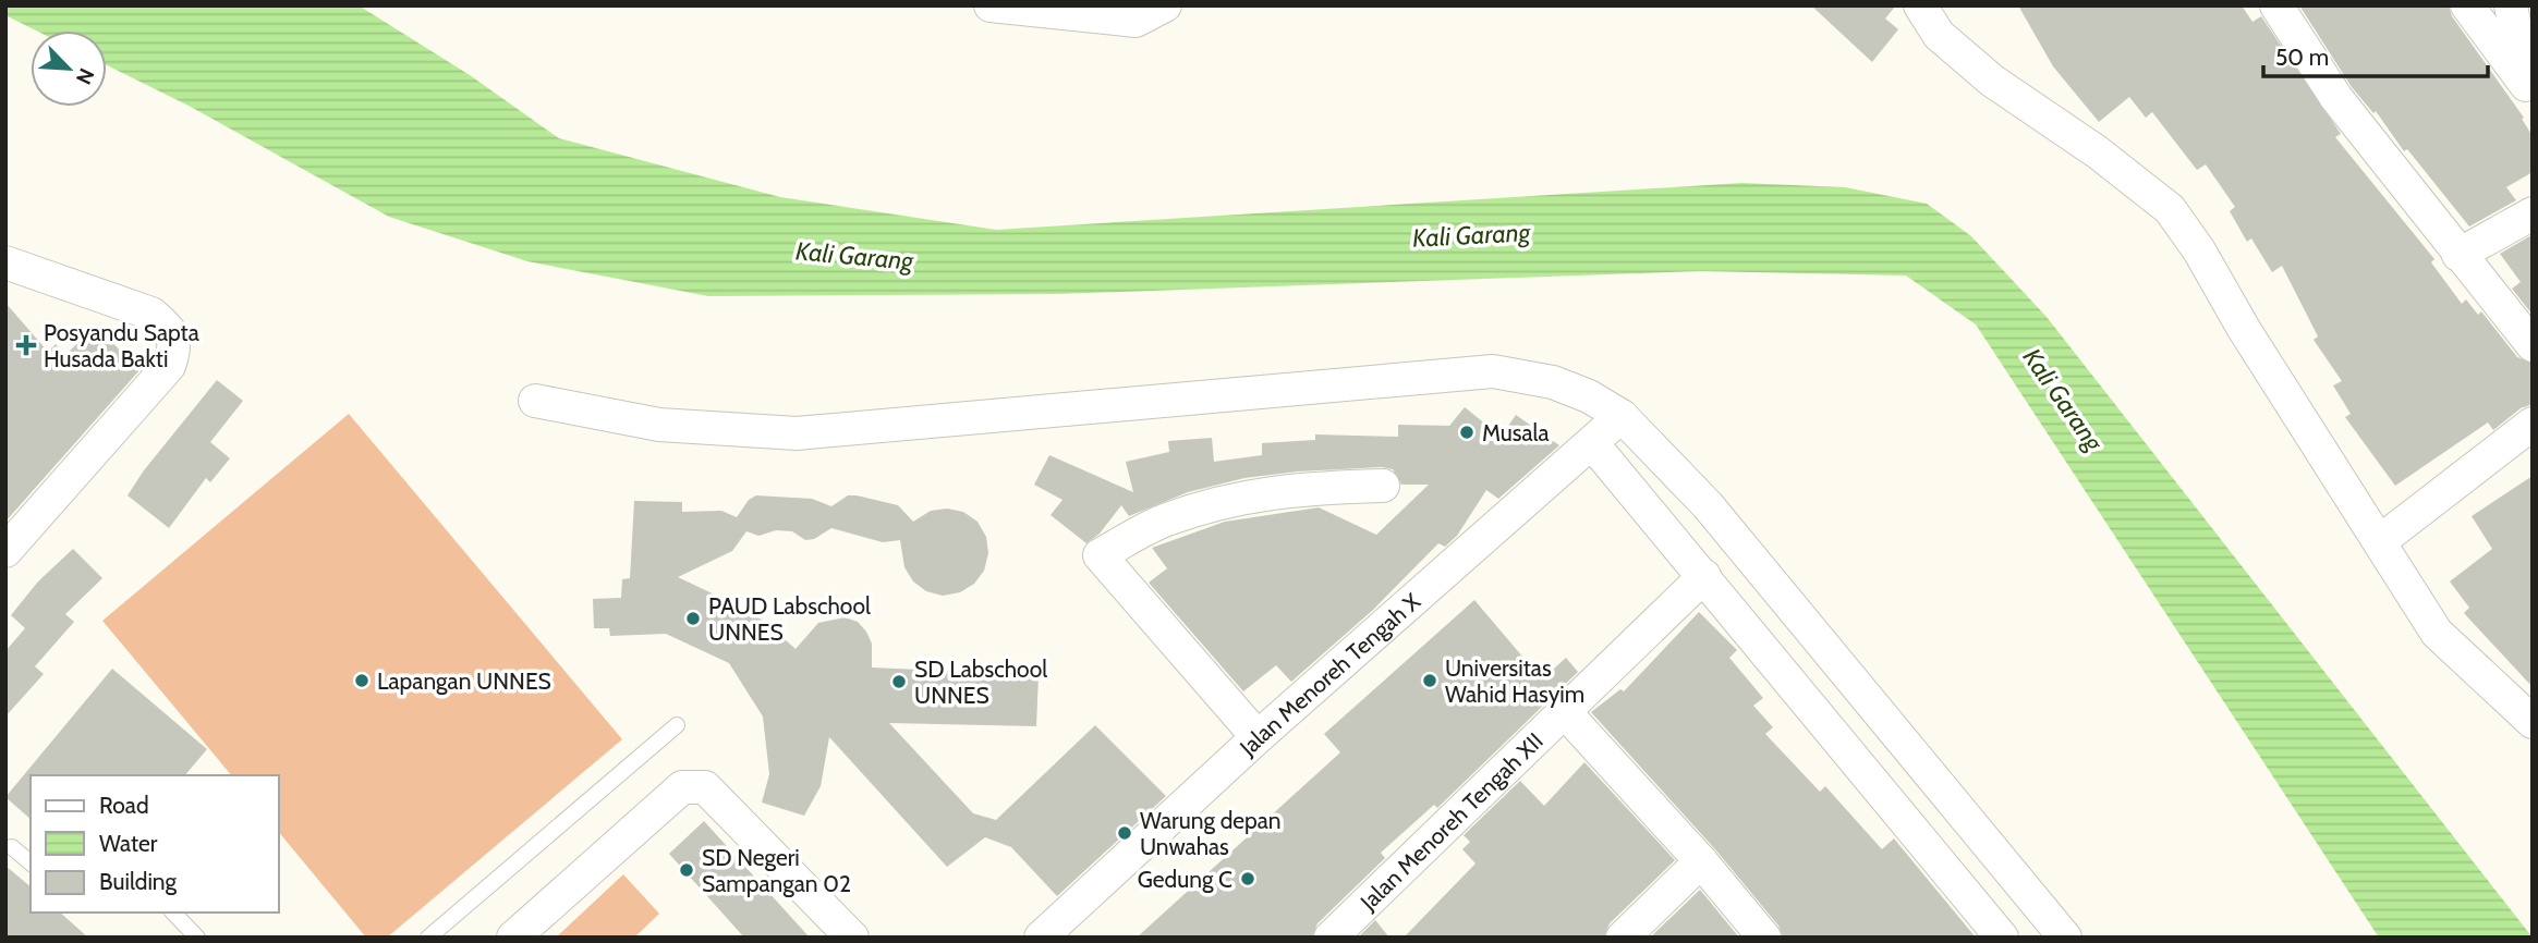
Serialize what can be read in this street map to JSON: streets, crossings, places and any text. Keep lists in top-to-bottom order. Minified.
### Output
{"streets":{"street":["Jalan Menoreh Tengah X","Jalan Menoreh Tengah XII"]},"water":["Kali Garang"],"places":{"health":["Posyandu Sapta Husada Bakti"],"other":["Musala","PAUD Labschool UNNES","Lapangan UNNES","Universitas Wahid Hasyim","SD Labschool UNNES","Warung depan Unwahas","SD Negeri Sampangan 02","Gedung C"]},"legend":["Road","Water","Building"],"scale_bar":"50 m","north":"bottom right"}
